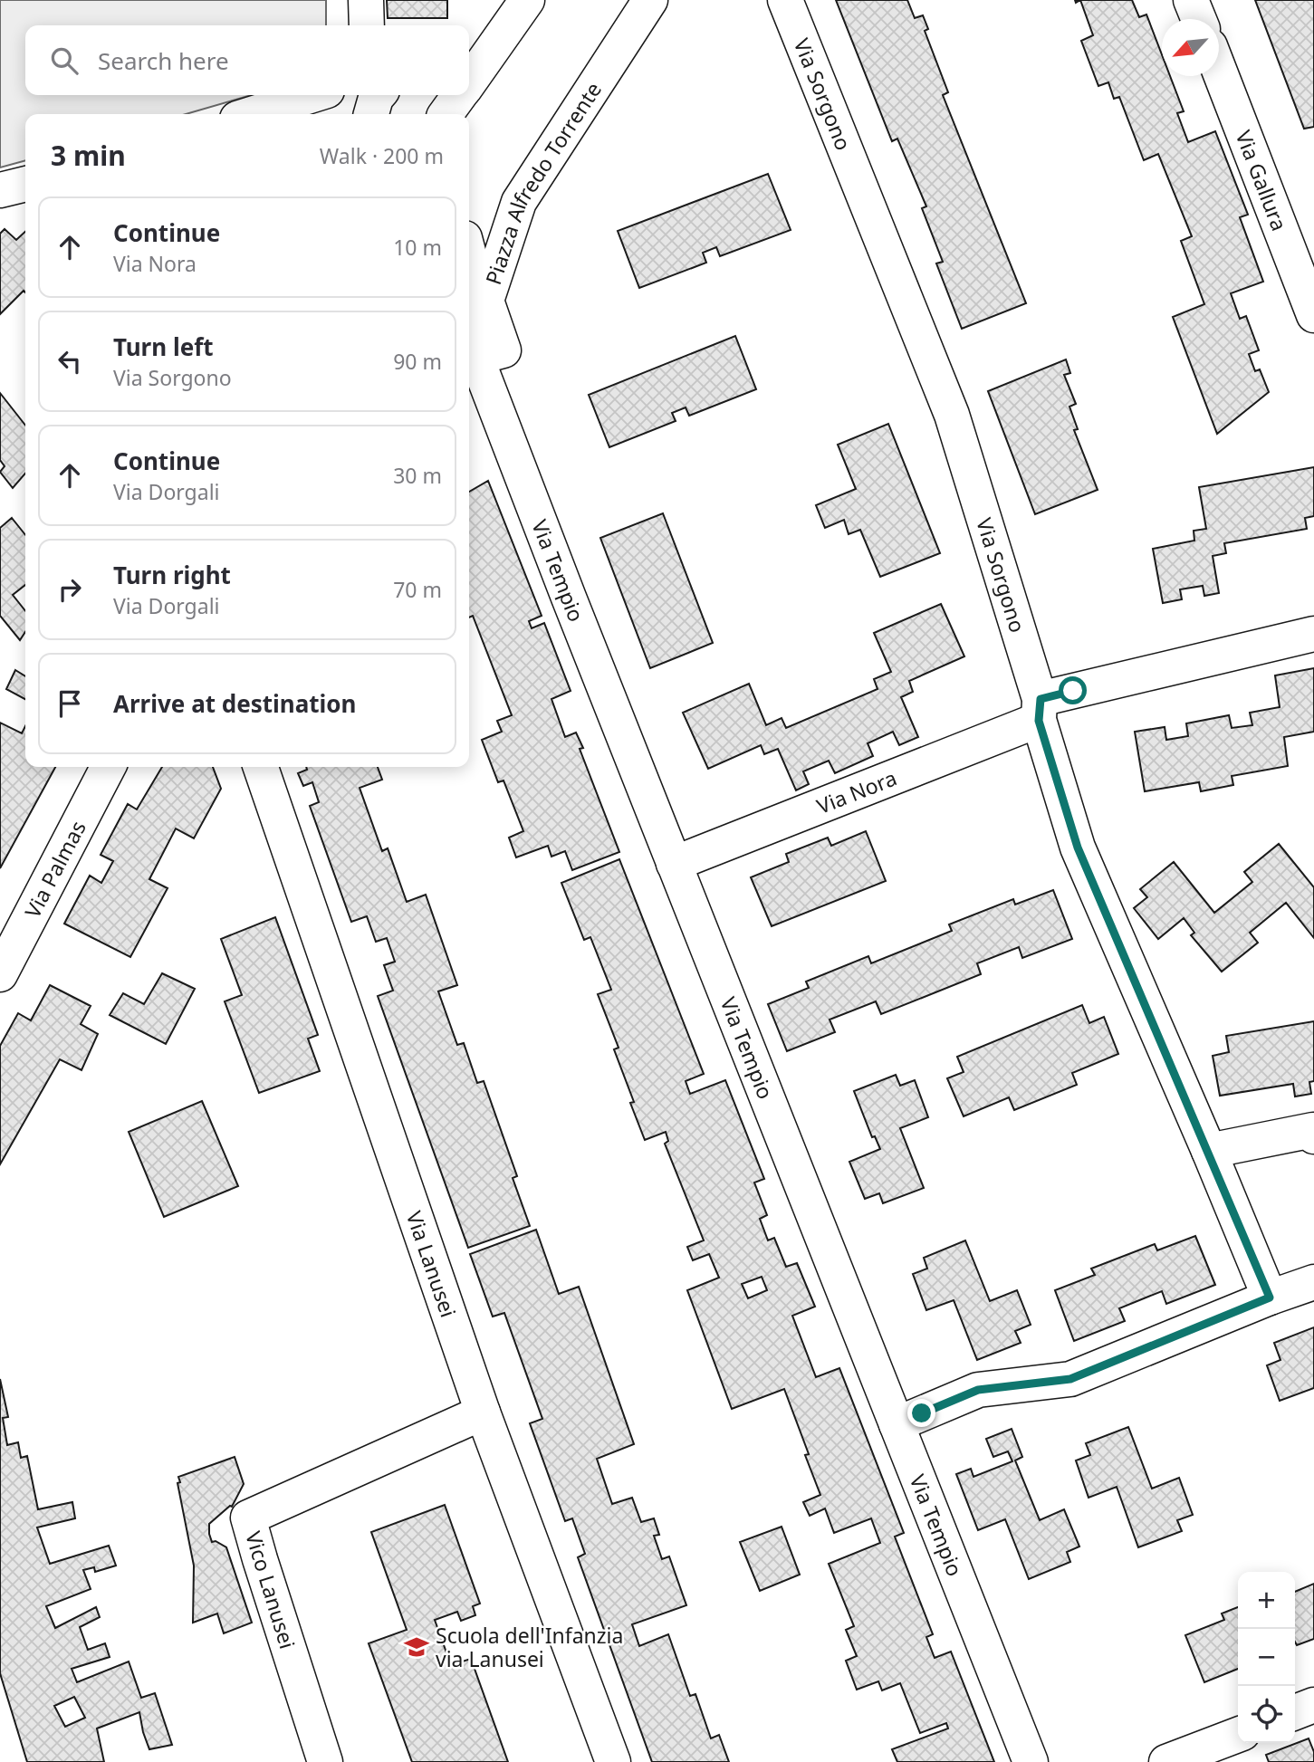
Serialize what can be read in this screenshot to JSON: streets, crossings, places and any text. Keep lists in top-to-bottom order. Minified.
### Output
{"streets":{"street":["Via Sorgono","Via Gallura","Piazza Alfredo Torrente","Via Tempio","Via Nora","Via Palmas","Via Lanusei","Vico Lanusei"]},"crossings":[["Via Sorgono","Via Nora"],["Piazza Alfredo Torrente","Via Tempio"],["Via Tempio","Via Nora"],["Via Lanusei","Vico Lanusei"]],"places":{"school or university":["Scuola dell'Infanzia via Lanusei"]},"north":"bottom left","page":{"search":"Search here","heading":["3 min","Walk · 200 m"],"list":[["Continue","Via Nora","10 m"],["Turn left","Via Sorgono","90 m"],["Continue","Via Dorgali","30 m"],["Turn right","Via Dorgali","70 m"],"Arrive at destination"],"map_buttons":["+","−"]}}
